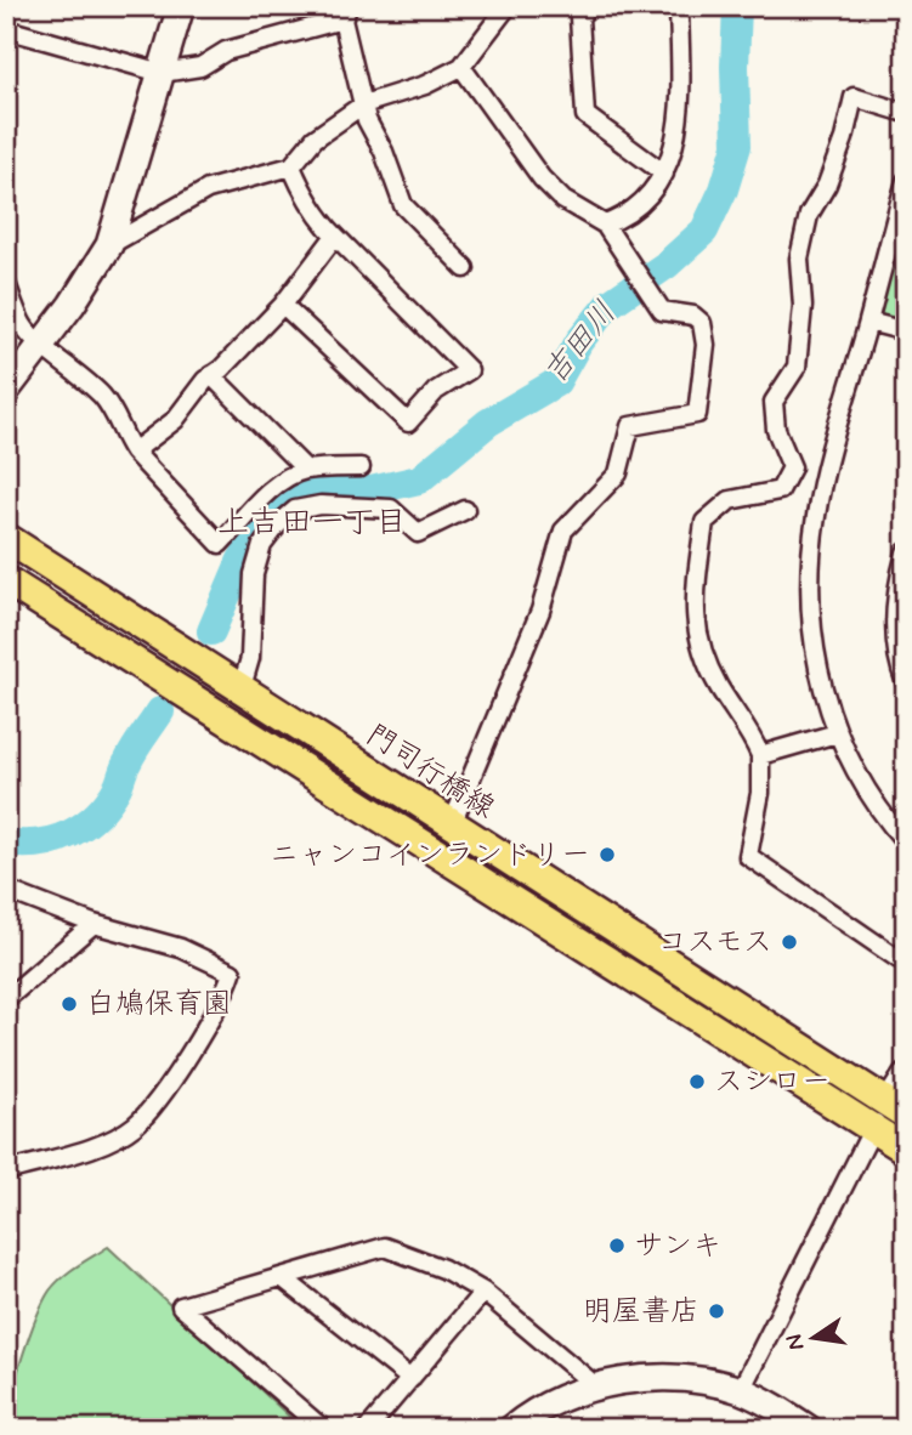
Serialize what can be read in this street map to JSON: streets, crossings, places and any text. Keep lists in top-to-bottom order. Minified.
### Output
{"streets":{"main road":["門司行橋線"]},"districts":["上吉田一丁目"],"water":["吉田川"],"places":["ニャンコインランドリー","コスモス","白鳩保育園","スシロー","サンキ","明屋書店"],"north":"left"}
